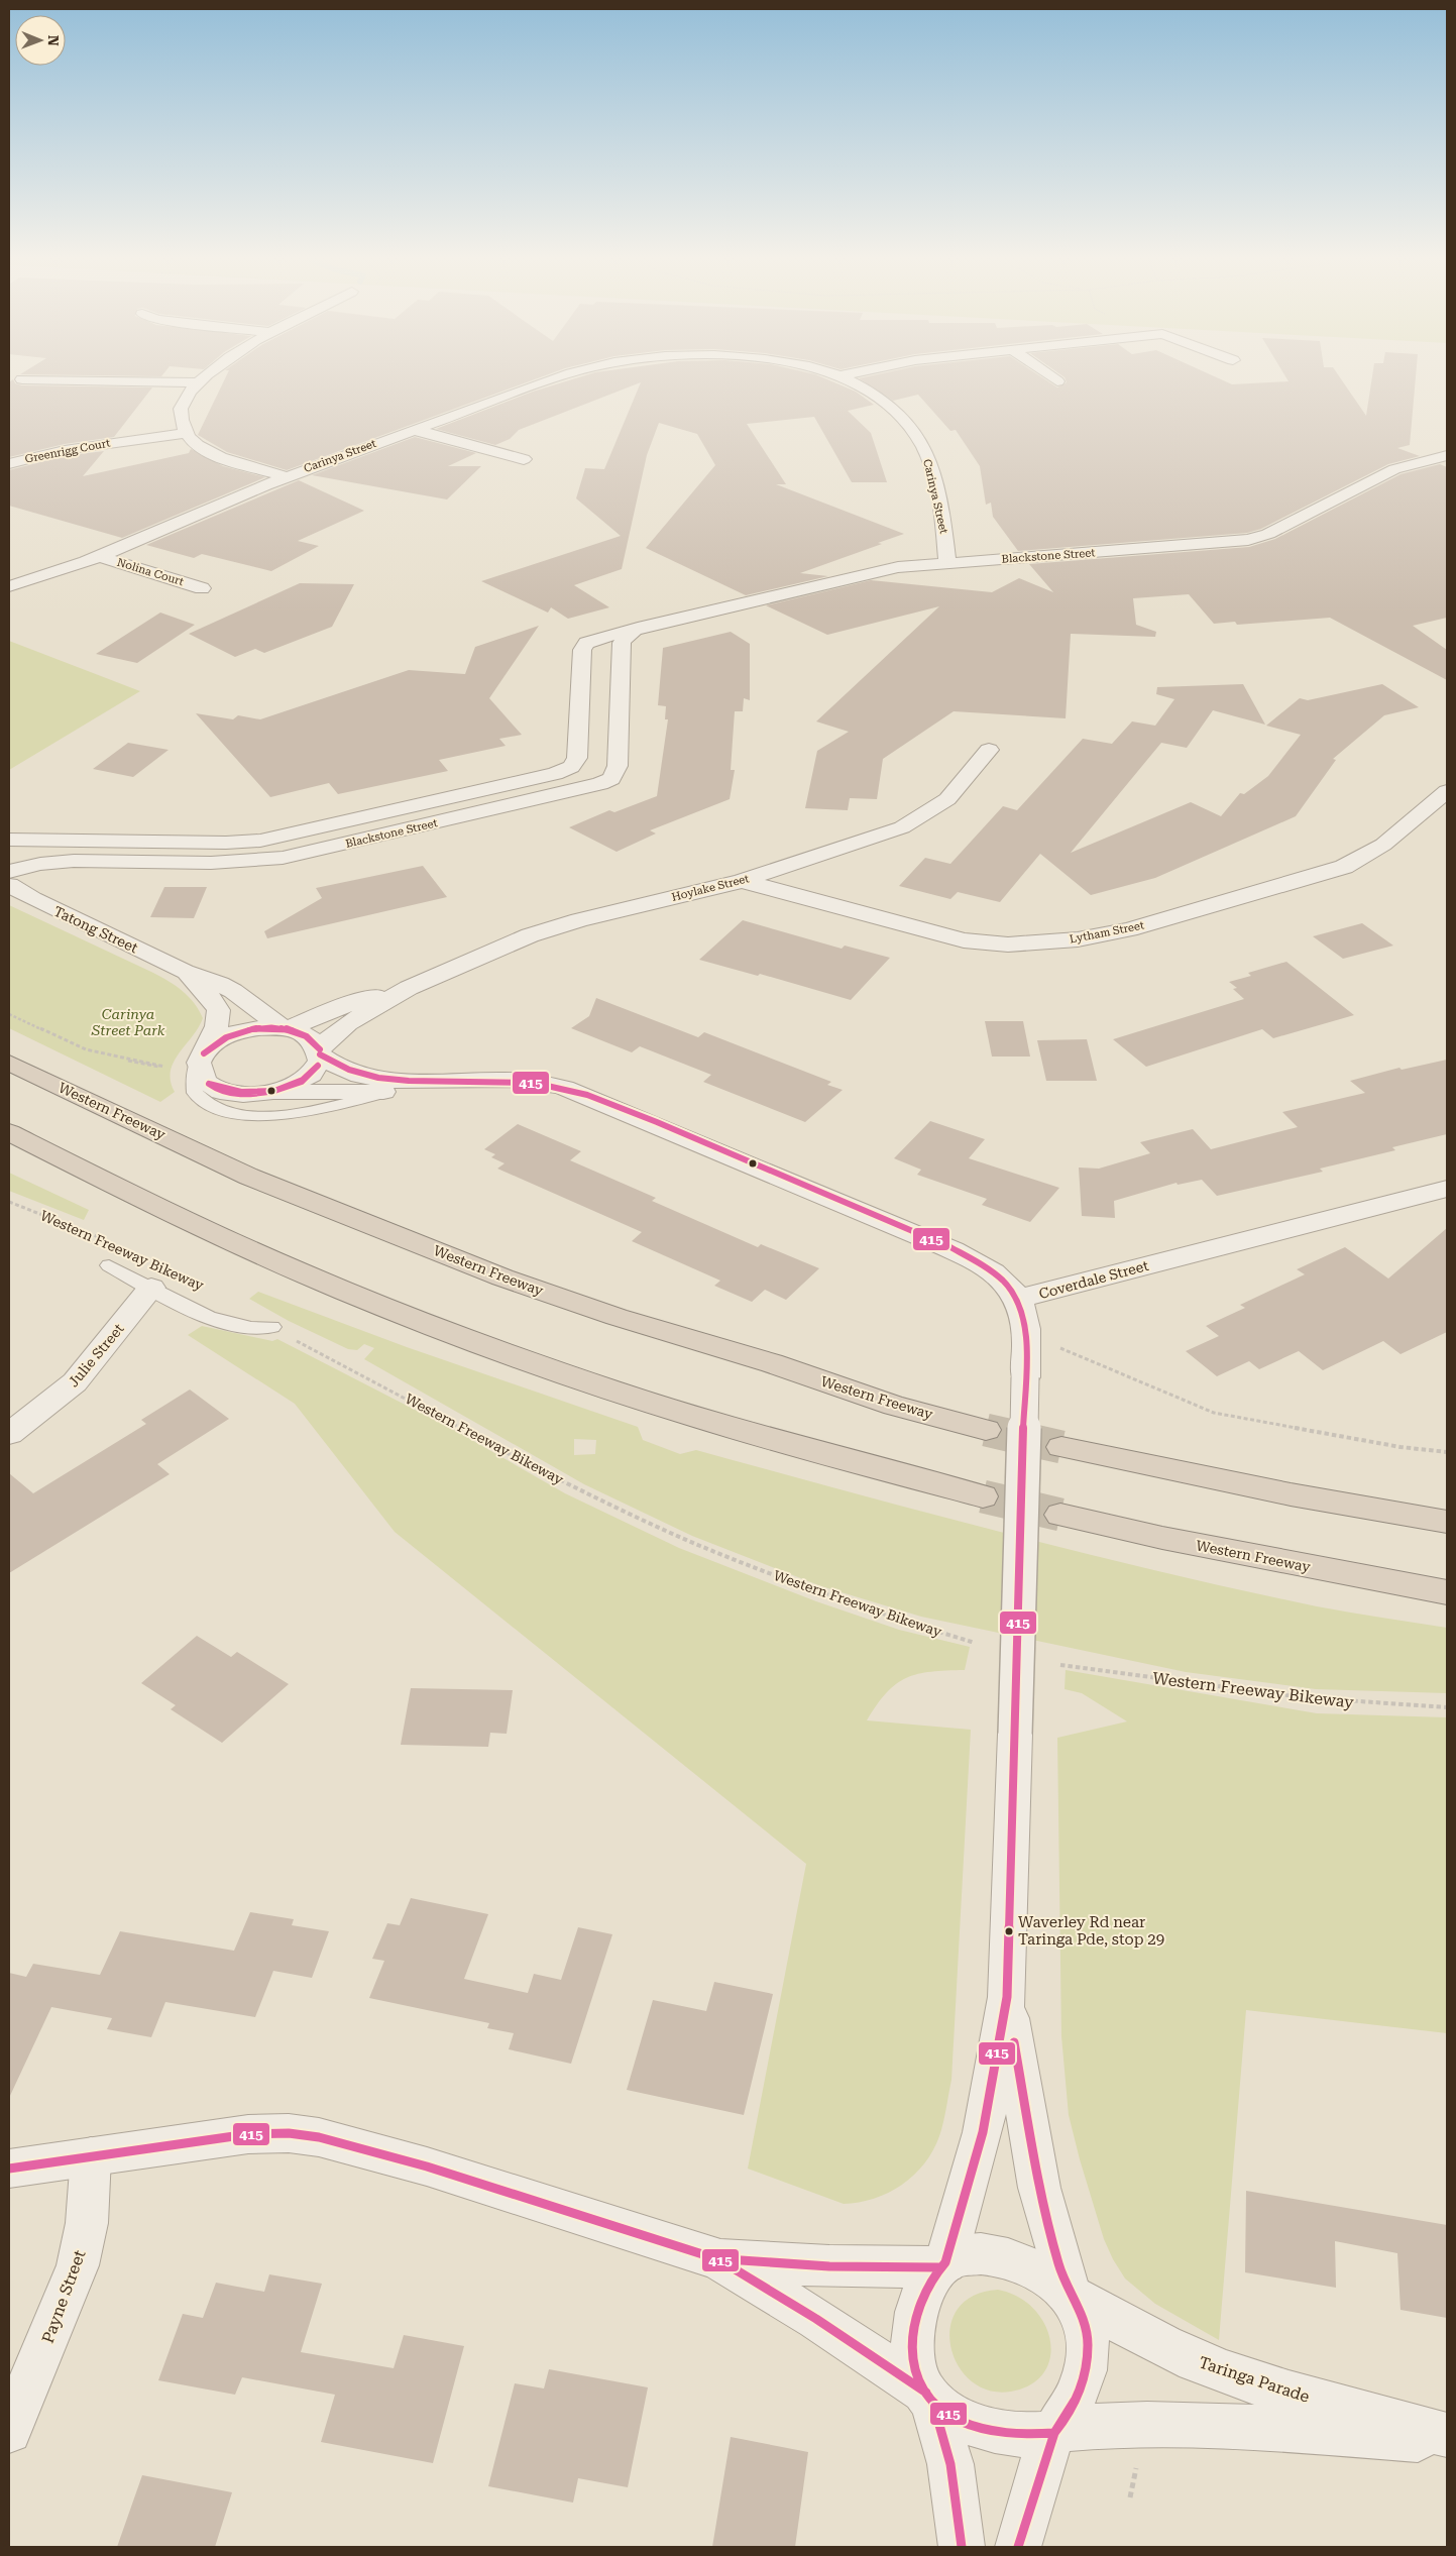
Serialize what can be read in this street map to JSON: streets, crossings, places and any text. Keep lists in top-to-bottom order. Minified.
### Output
{"streets":{"highway":["Western Freeway"],"street":["Greenrigg Court","Carinya Street","Blackstone Street","Nolina Court","Hoylake Street","Tatong Street","Lytham Street","Coverdale Street","Julie Street","Payne Street","Taringa Parade"],"path":["Western Freeway Bikeway"]},"crossings":[["Carinya Street","Blackstone Street"],["Carinya Street","Nolina Court"],["Hoylake Street","Tatong Street"],["Hoylake Street","Lytham Street"]],"parks":["Carinya Street Park"],"places":["Waverley Rd near Taringa Pde, stop 29"],"lines":["transit line 415"],"north":"right"}
